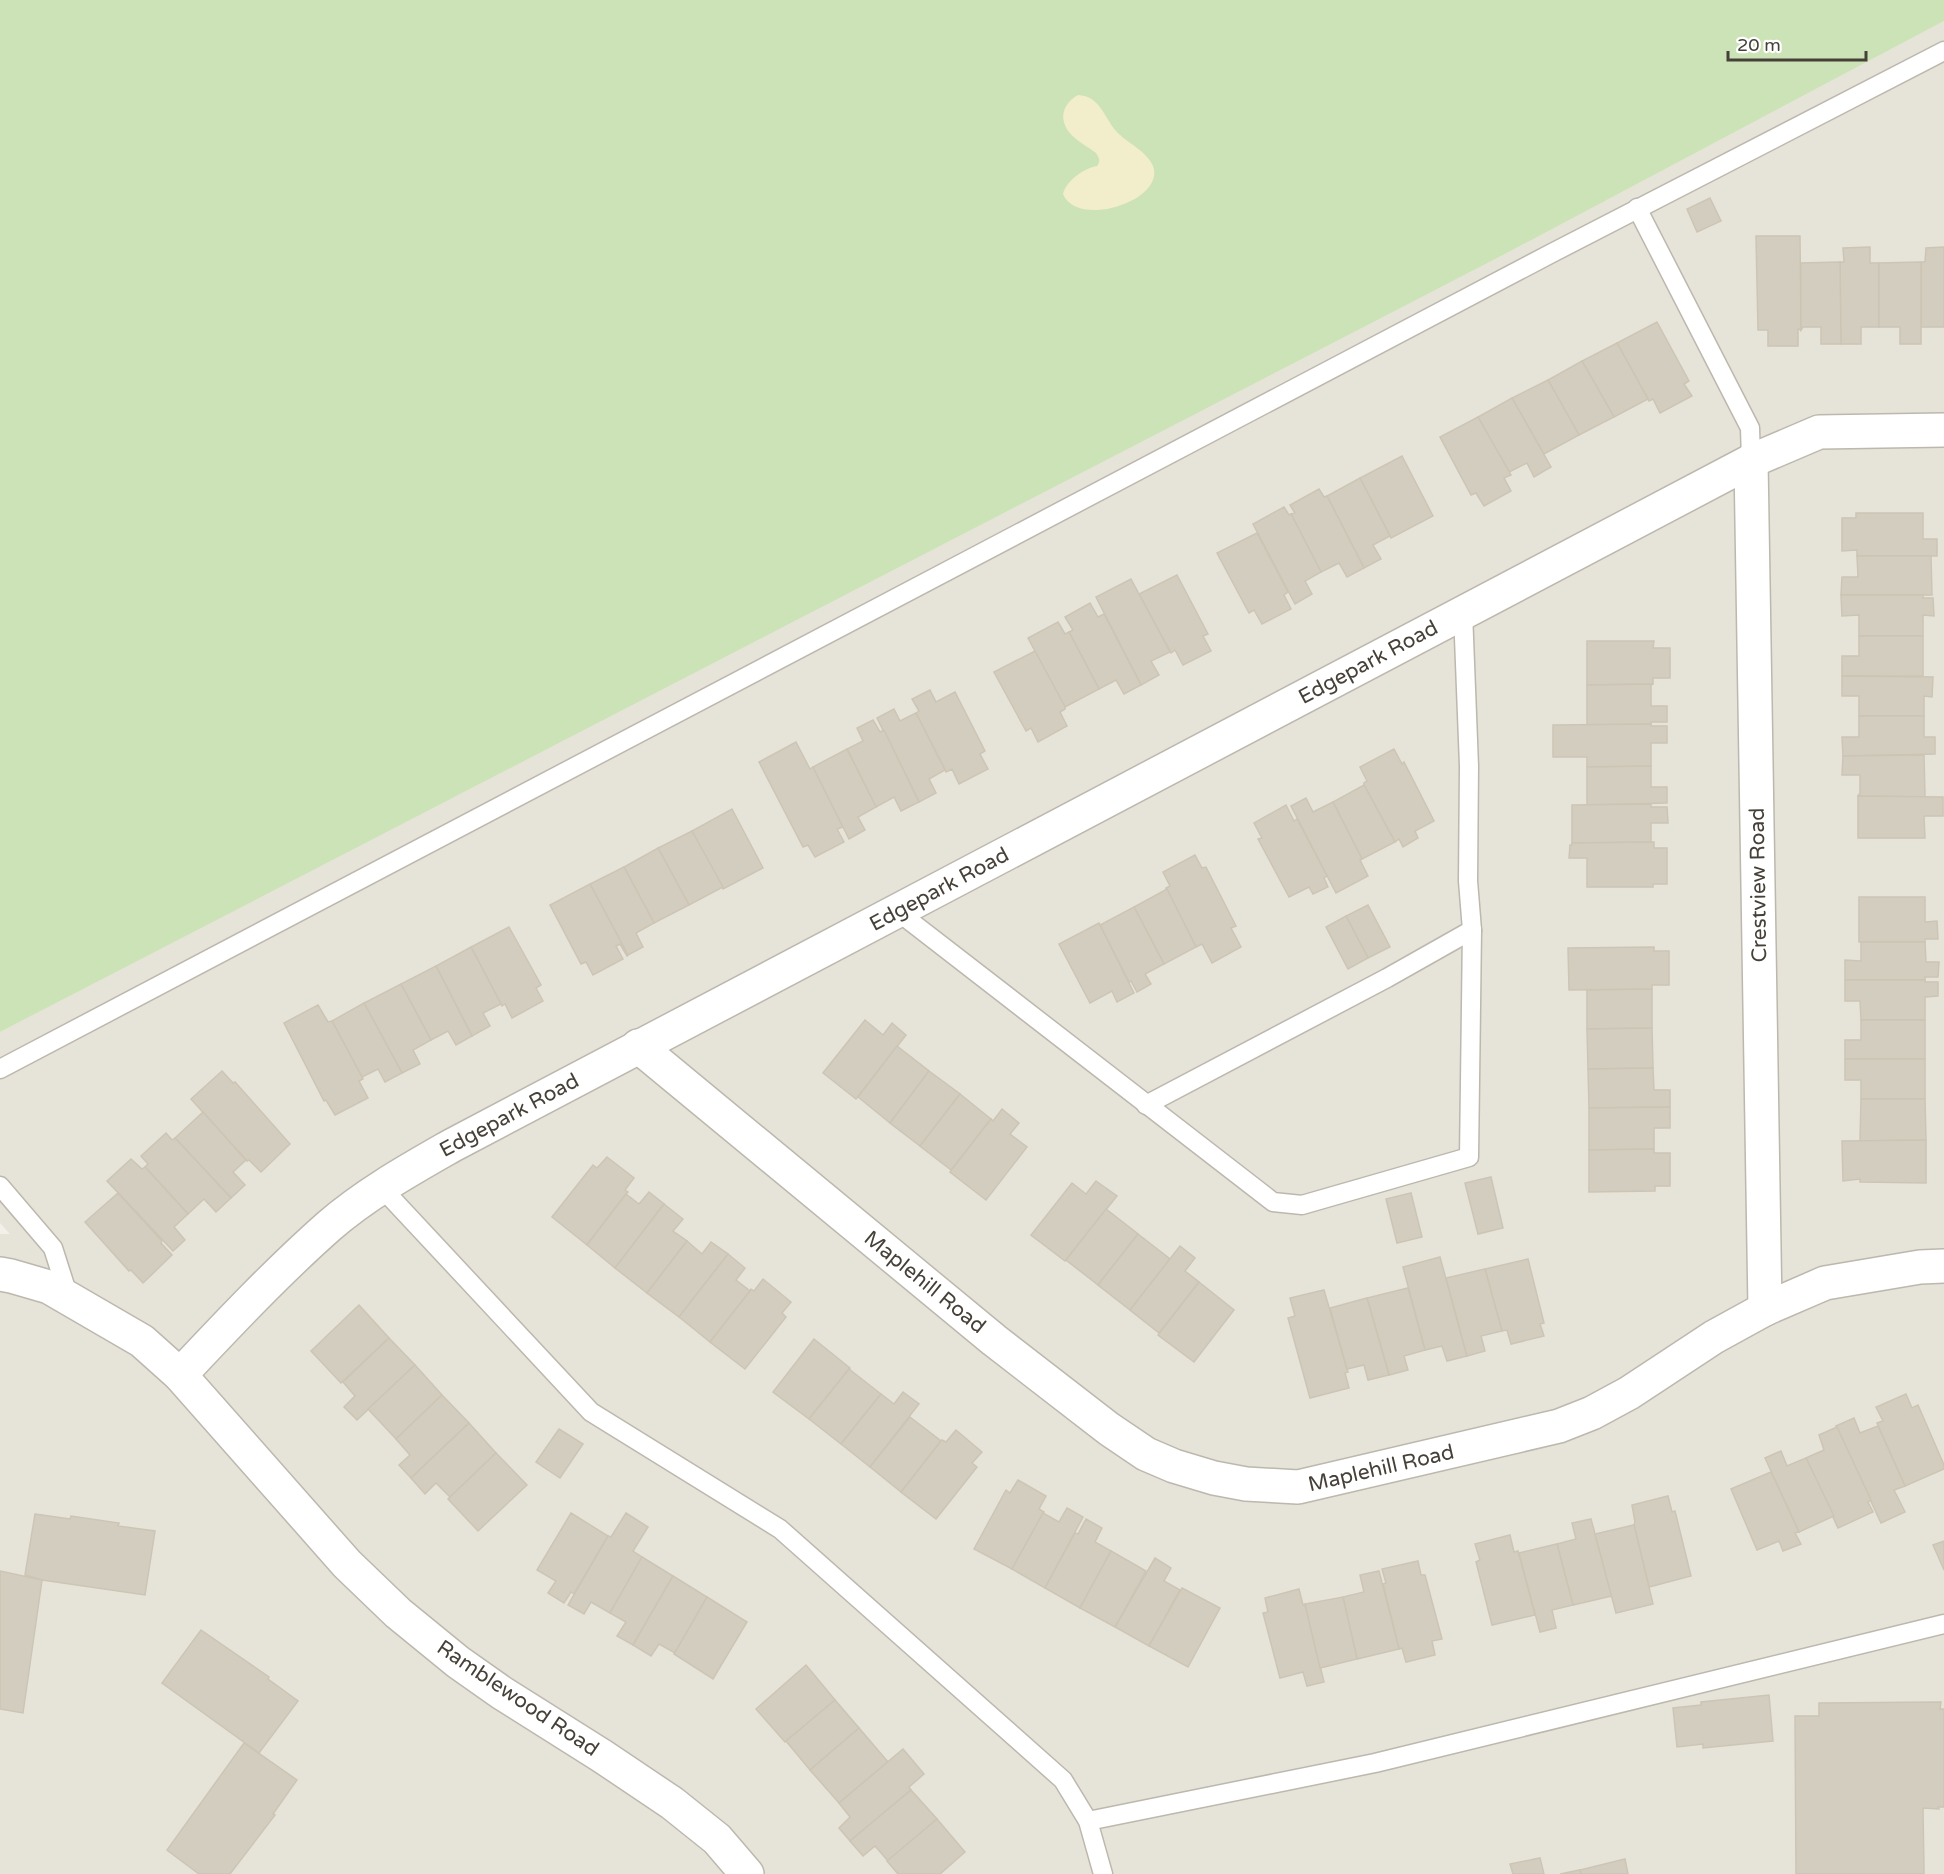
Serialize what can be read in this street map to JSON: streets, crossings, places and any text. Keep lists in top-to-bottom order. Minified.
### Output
{"streets":{"street":["Edgepark Road","Crestview Road","Maplehill Road","Ramblewood Road"]},"crossings":[["Edgepark Road","Crestview Road"],["Edgepark Road","Maplehill Road"],["Edgepark Road","Ramblewood Road"],["Crestview Road","Maplehill Road"]],"scale_bar":"20 m"}
